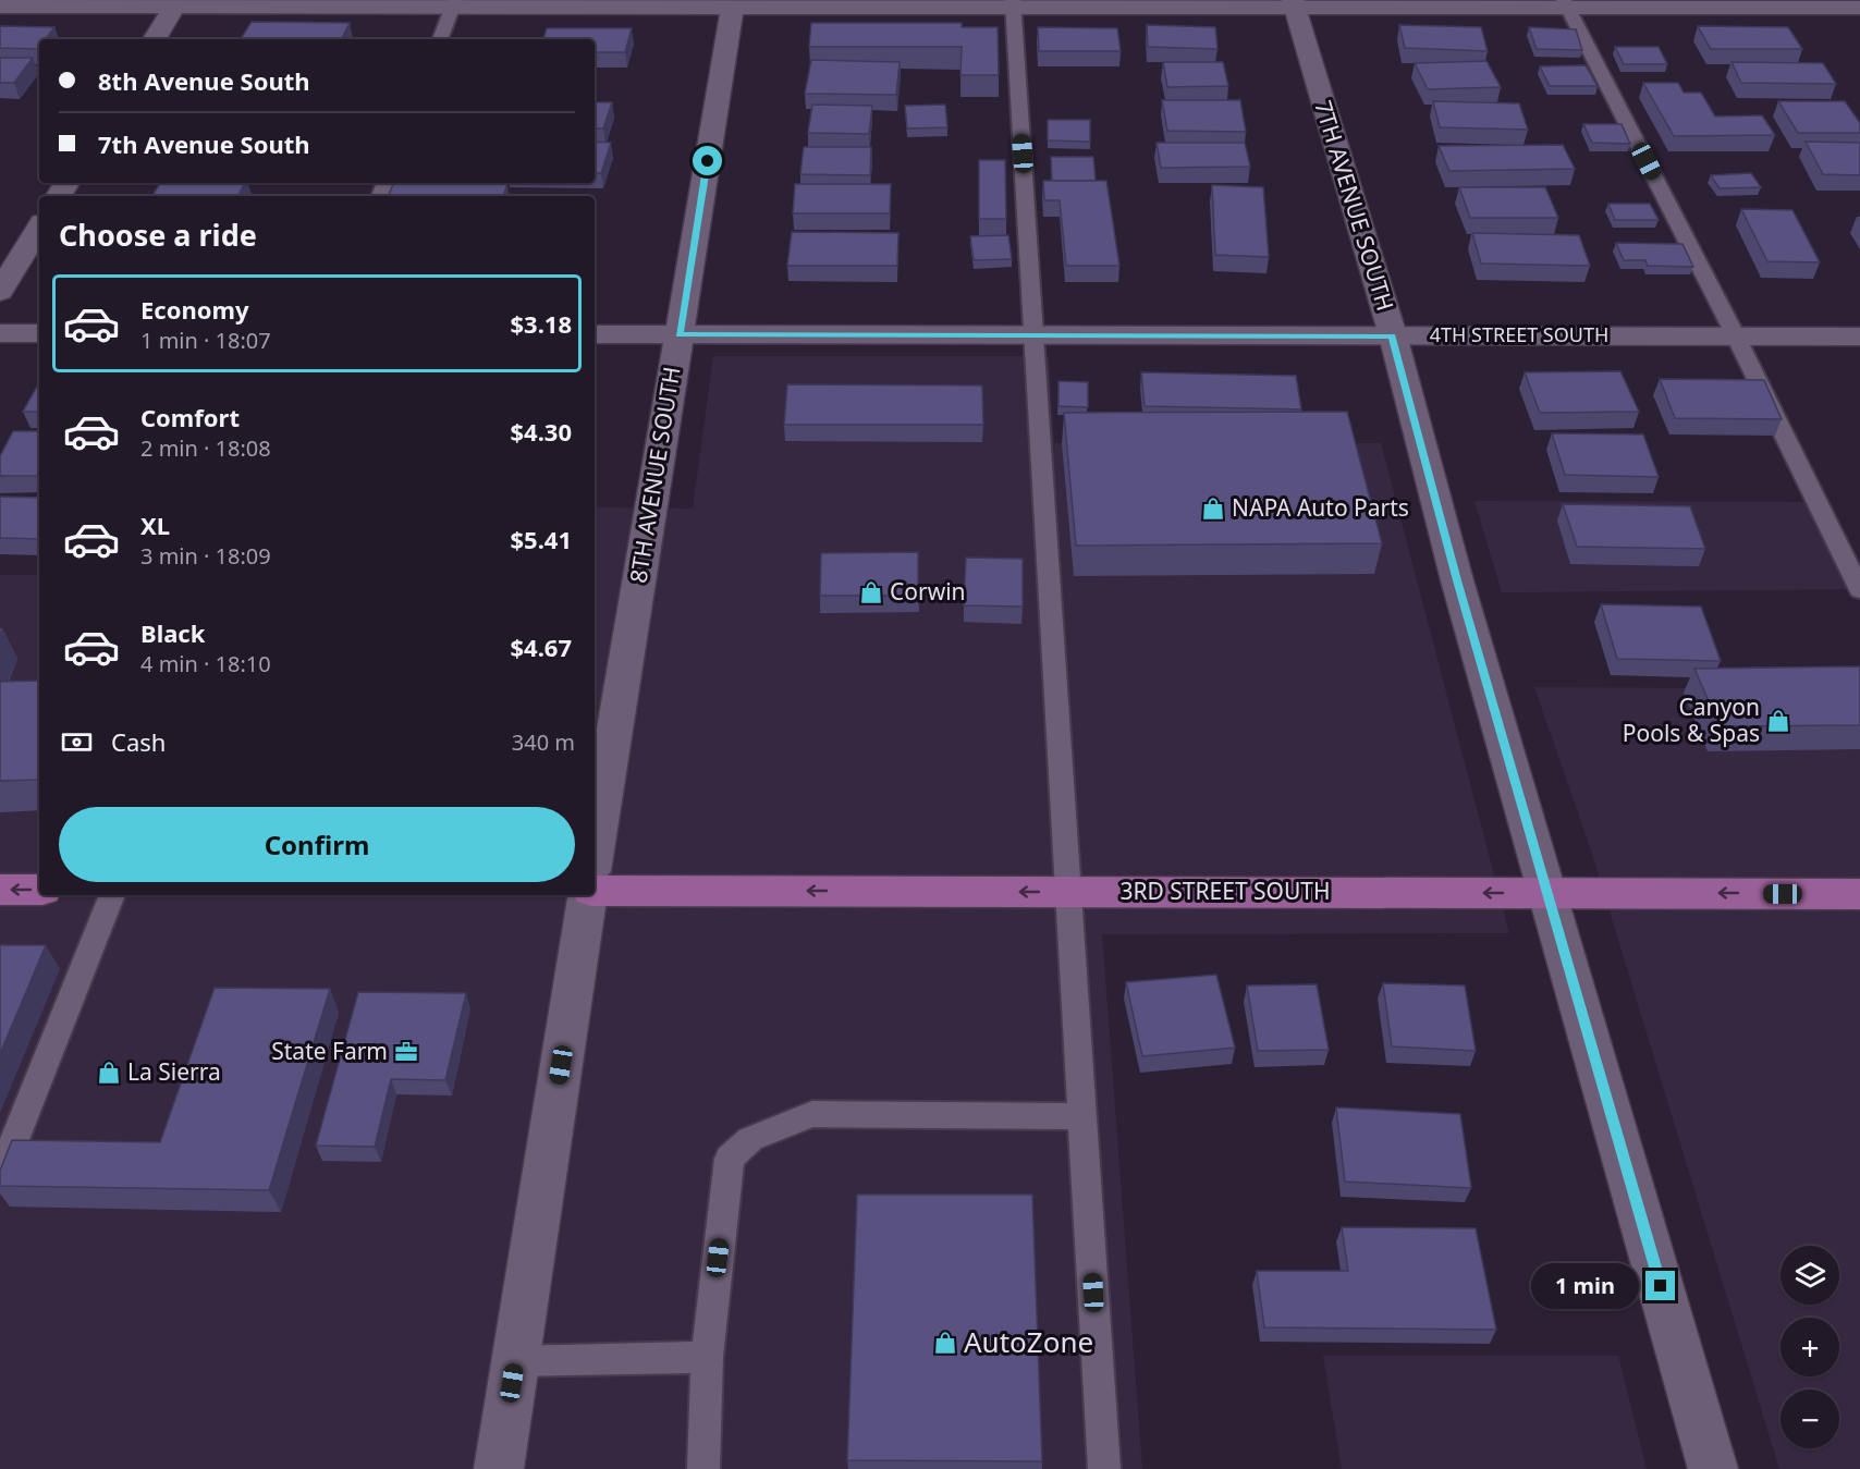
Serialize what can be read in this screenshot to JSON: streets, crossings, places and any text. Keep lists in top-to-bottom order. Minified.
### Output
{"streets":{"main road":["3RD STREET SOUTH"],"street":["7TH AVENUE SOUTH","4TH STREET SOUTH","8TH AVENUE SOUTH"]},"crossings":[["7TH AVENUE SOUTH","4TH STREET SOUTH"],["7TH AVENUE SOUTH","3RD STREET SOUTH"],["4TH STREET SOUTH","8TH AVENUE SOUTH"]],"one_way":["3RD STREET SOUTH"],"places":{"shop":["NAPA Auto Parts","Corwin","Canyon Pools & Spas","La Sierra","AutoZone"],"office":["State Farm"]},"page":{"banner":["8th Avenue South","7th Avenue South"],"heading":"Choose a ride","list":[{"name":"Economy","note":"1 min · 18:07","value":"$3.18"},{"name":"Comfort","note":"2 min · 18:08","value":"$4.30"},{"name":"XL","note":"3 min · 18:09","value":"$5.41"},{"name":"Black","note":"4 min · 18:10","value":"$4.67"}],"pay":["Cash","340 m"],"buttons":"Confirm","map_buttons":["+","−"],"bubble":"1 min"}}
